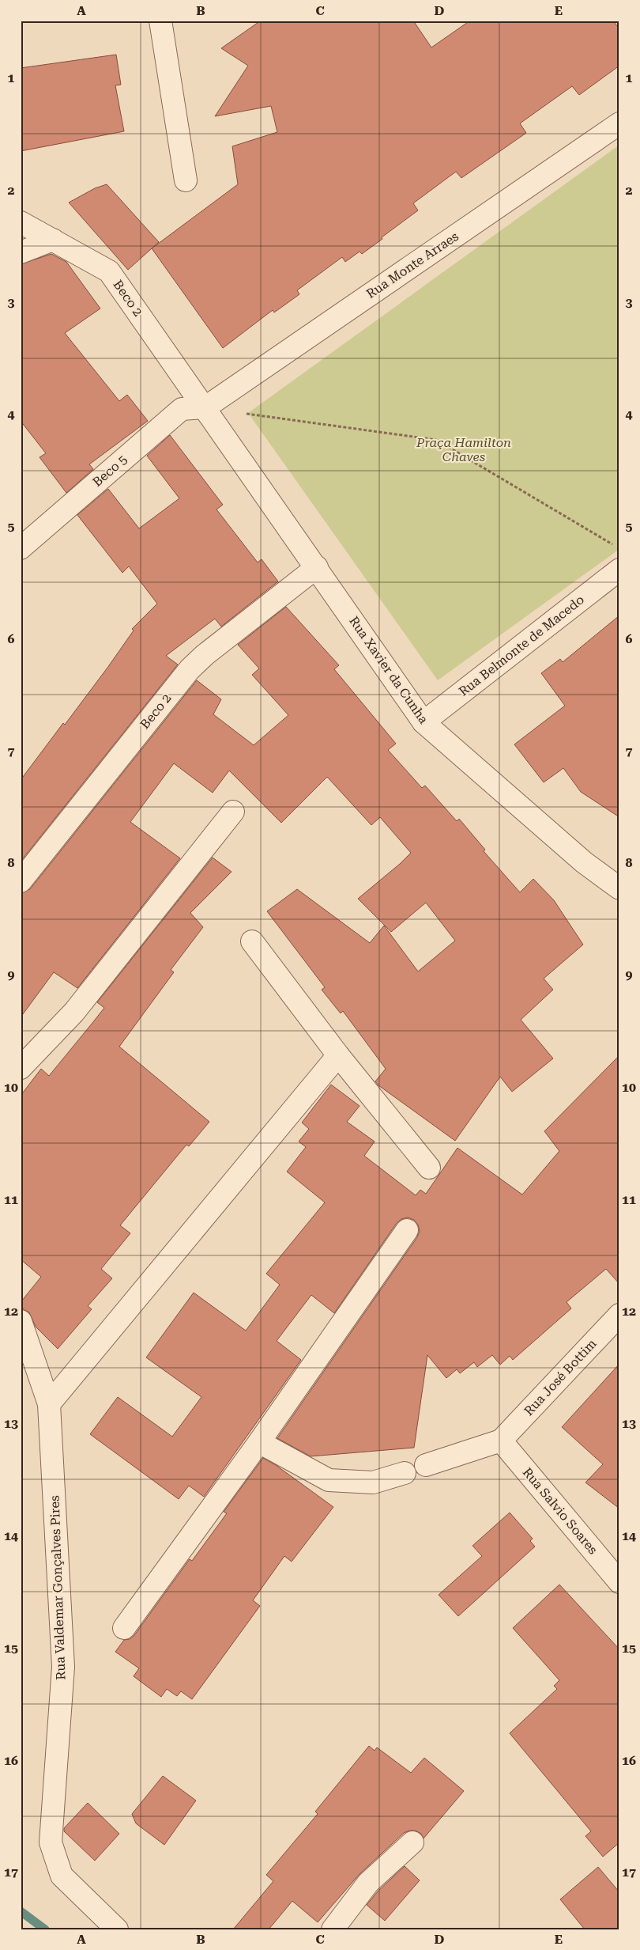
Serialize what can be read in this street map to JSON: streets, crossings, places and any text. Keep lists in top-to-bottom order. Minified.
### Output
{"streets":{"street":["Rua Monte Arraes","Beco 2","Beco 5","Rua Belmonte de Macedo","Rua Xavier da Cunha","Rua José Bottim","Rua Salvio Soares","Rua Valdemar Gonçalves Pires"]},"crossings":[["Rua Monte Arraes","Beco 2"],["Rua Monte Arraes","Beco 5"],["Rua Monte Arraes","Rua Xavier da Cunha"],["Beco 2","Beco 5"],["Beco 2","Rua Xavier da Cunha"],["Beco 5","Rua Xavier da Cunha"],["Rua Belmonte de Macedo","Rua Xavier da Cunha"],["Rua José Bottim","Rua Salvio Soares"]],"parks":["Praça Hamilton Chaves"],"grid":{"columns":["A","B","C","D","E"],"rows":["1","2","3","4","5","6","7","8","9","10","11","12","13","14","15","16","17"]}}
